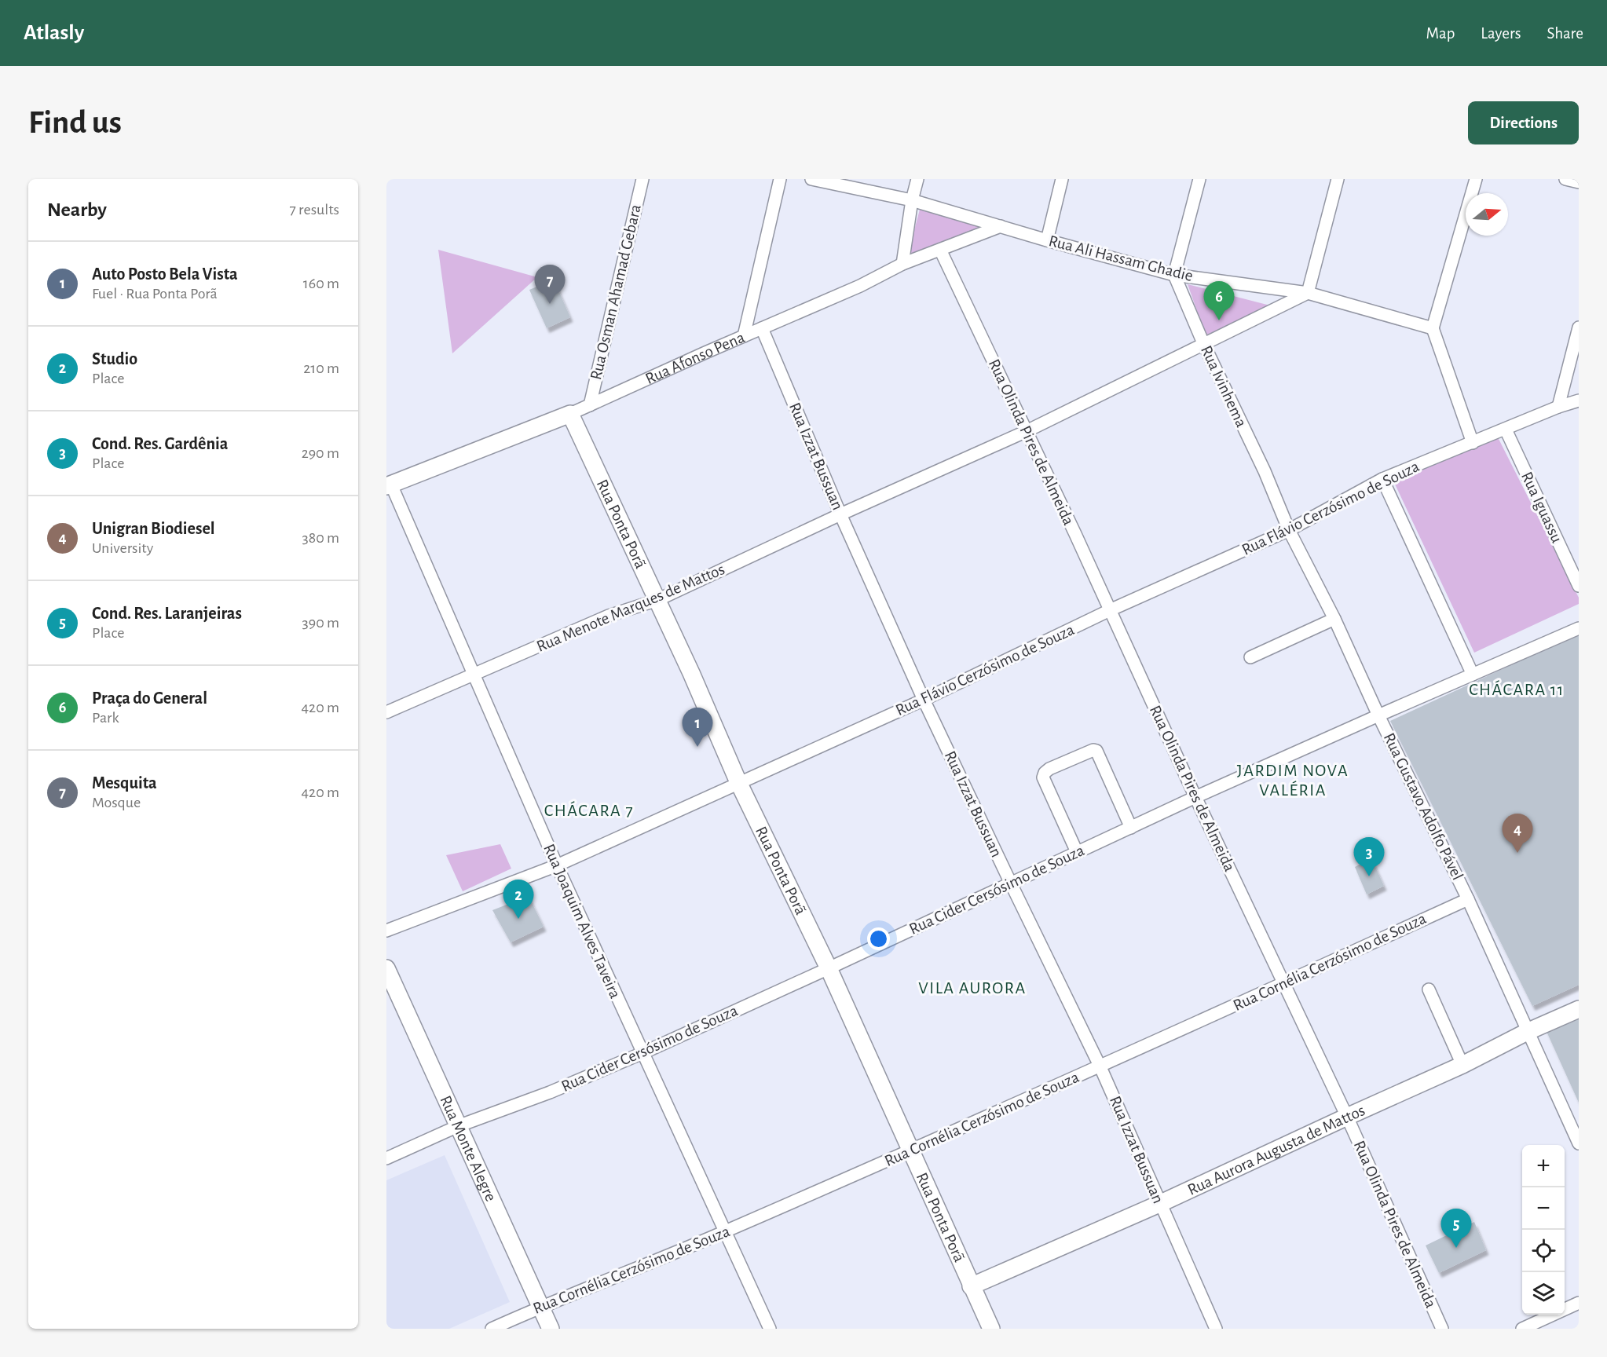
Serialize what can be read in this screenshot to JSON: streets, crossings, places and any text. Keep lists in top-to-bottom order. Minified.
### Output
{"streets":{"street":["Rua Ali Hassam Ghadie","Rua Osman Ahamad Gebara","Rua Afonso Pena","Rua Ivinhema","Rua Olinda Pires de Almeida","Rua Izzat Bussuan","Rua Iguassu","Rua Flávio Cerzósimo de Souza","Rua Ponta Porã","Rua Menote Marques de Mattos","Rua Gustavo Adolfo Pável","Rua Cider Cersósimo de Souza","Rua Joaquim Alves Taveira","Rua Cornélia Cerzósimo de Souza","Rua Monte Alegre","Rua Aurora Augusta de Mattos"]},"crossings":[["Rua Ali Hassam Ghadie","Rua Afonso Pena"],["Rua Ali Hassam Ghadie","Rua Ivinhema"],["Rua Ali Hassam Ghadie","Rua Menote Marques de Mattos"],["Rua Osman Ahamad Gebara","Rua Afonso Pena"],["Rua Afonso Pena","Rua Olinda Pires de Almeida"],["Rua Afonso Pena","Rua Izzat Bussuan"],["Rua Afonso Pena","Rua Ponta Porã"],["Rua Afonso Pena","Rua Joaquim Alves Taveira"],["Rua Ivinhema","Rua Menote Marques de Mattos"],["Rua Ivinhema","Rua Gustavo Adolfo Pável"],["Rua Olinda Pires de Almeida","Rua Flávio Cerzósimo de Souza"],["Rua Olinda Pires de Almeida","Rua Menote Marques de Mattos"],["Rua Olinda Pires de Almeida","Rua Cider Cersósimo de Souza"],["Rua Olinda Pires de Almeida","Rua Cornélia Cerzósimo de Souza"],["Rua Olinda Pires de Almeida","Rua Aurora Augusta de Mattos"],["Rua Izzat Bussuan","Rua Flávio Cerzósimo de Souza"],["Rua Izzat Bussuan","Rua Menote Marques de Mattos"],["Rua Izzat Bussuan","Rua Cider Cersósimo de Souza"],["Rua Izzat Bussuan","Rua Cornélia Cerzósimo de Souza"],["Rua Izzat Bussuan","Rua Aurora Augusta de Mattos"],["Rua Iguassu","Rua Flávio Cerzósimo de Souza"],["Rua Flávio Cerzósimo de Souza","Rua Ponta Porã"],["Rua Flávio Cerzósimo de Souza","Rua Gustavo Adolfo Pável"],["Rua Flávio Cerzósimo de Souza","Rua Joaquim Alves Taveira"],["Rua Ponta Porã","Rua Menote Marques de Mattos"],["Rua Ponta Porã","Rua Cider Cersósimo de Souza"],["Rua Ponta Porã","Rua Cornélia Cerzósimo de Souza"],["Rua Ponta Porã","Rua Aurora Augusta de Mattos"],["Rua Menote Marques de Mattos","Rua Joaquim Alves Taveira"],["Rua Gustavo Adolfo Pável","Rua Cider Cersósimo de Souza"],["Rua Gustavo Adolfo Pável","Rua Cornélia Cerzósimo de Souza"],["Rua Gustavo Adolfo Pável","Rua Aurora Augusta de Mattos"],["Rua Cider Cersósimo de Souza","Rua Joaquim Alves Taveira"],["Rua Cider Cersósimo de Souza","Rua Monte Alegre"],["Rua Joaquim Alves Taveira","Rua Cornélia Cerzósimo de Souza"],["Rua Cornélia Cerzósimo de Souza","Rua Monte Alegre"]],"districts":["CHÁCARA 11","JARDIM NOVA VALÉRIA","CHÁCARA 7","VILA AURORA"],"north":"right","page":{"header":"Atlasly","nav":["Map","Layers","Share"],"buttons":"Directions","title":"Find us","heading":["Nearby","7 results"],"list":[{"mark":"1","name":"Auto Posto Bela Vista","note":"Fuel · Rua Ponta Porã","value":"160 m"},{"mark":"2","name":"Studio","note":"Place","value":"210 m"},{"mark":"3","name":"Cond. Res. Gardênia","note":"Place","value":"290 m"},{"mark":"4","name":"Unigran Biodiesel","note":"University","value":"380 m"},{"mark":"5","name":"Cond. Res. Laranjeiras","note":"Place","value":"390 m"},{"mark":"6","name":"Praça do General","note":"Park","value":"420 m"},{"mark":"7","name":"Mesquita","note":"Mosque","value":"420 m"}],"pins":["7","6","1","4","3","2","5"],"map_buttons":["+","−"]}}
